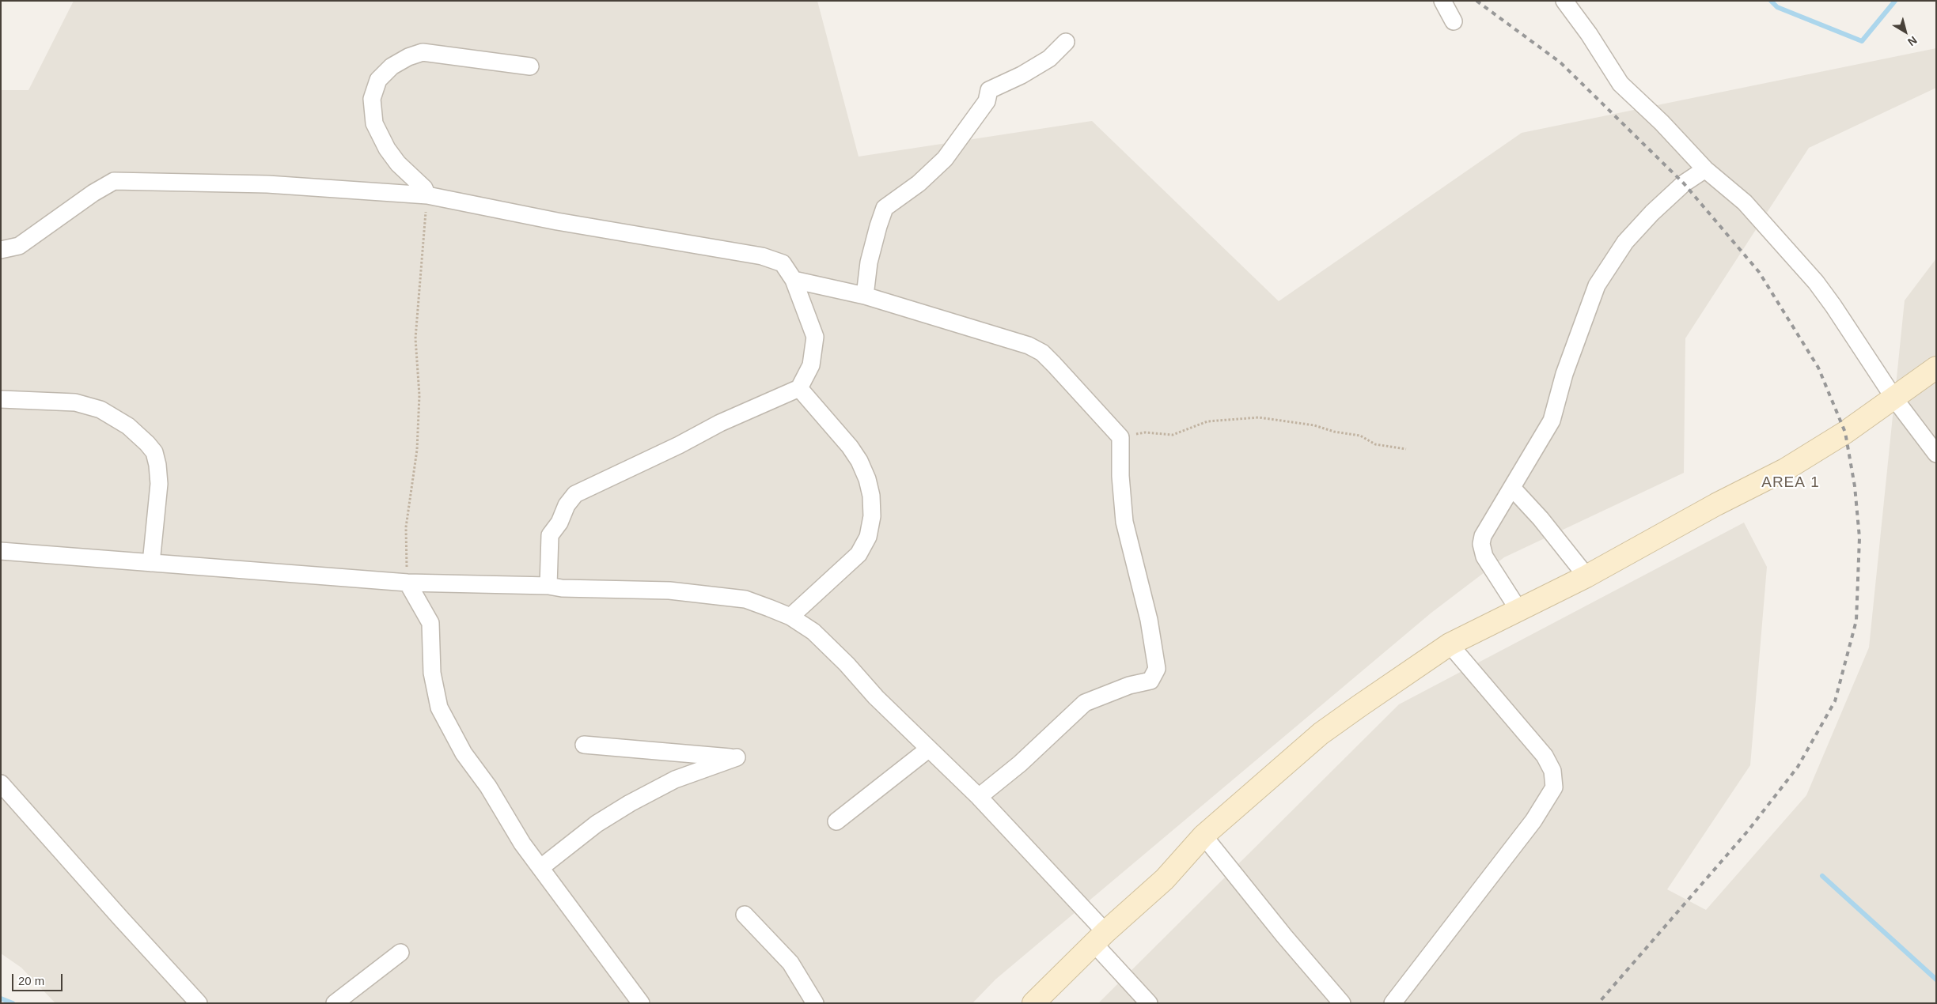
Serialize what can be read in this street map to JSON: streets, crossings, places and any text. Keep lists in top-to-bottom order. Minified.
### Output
{"districts":["AREA 1"],"scale_bar":"20 m","north":"bottom right"}
